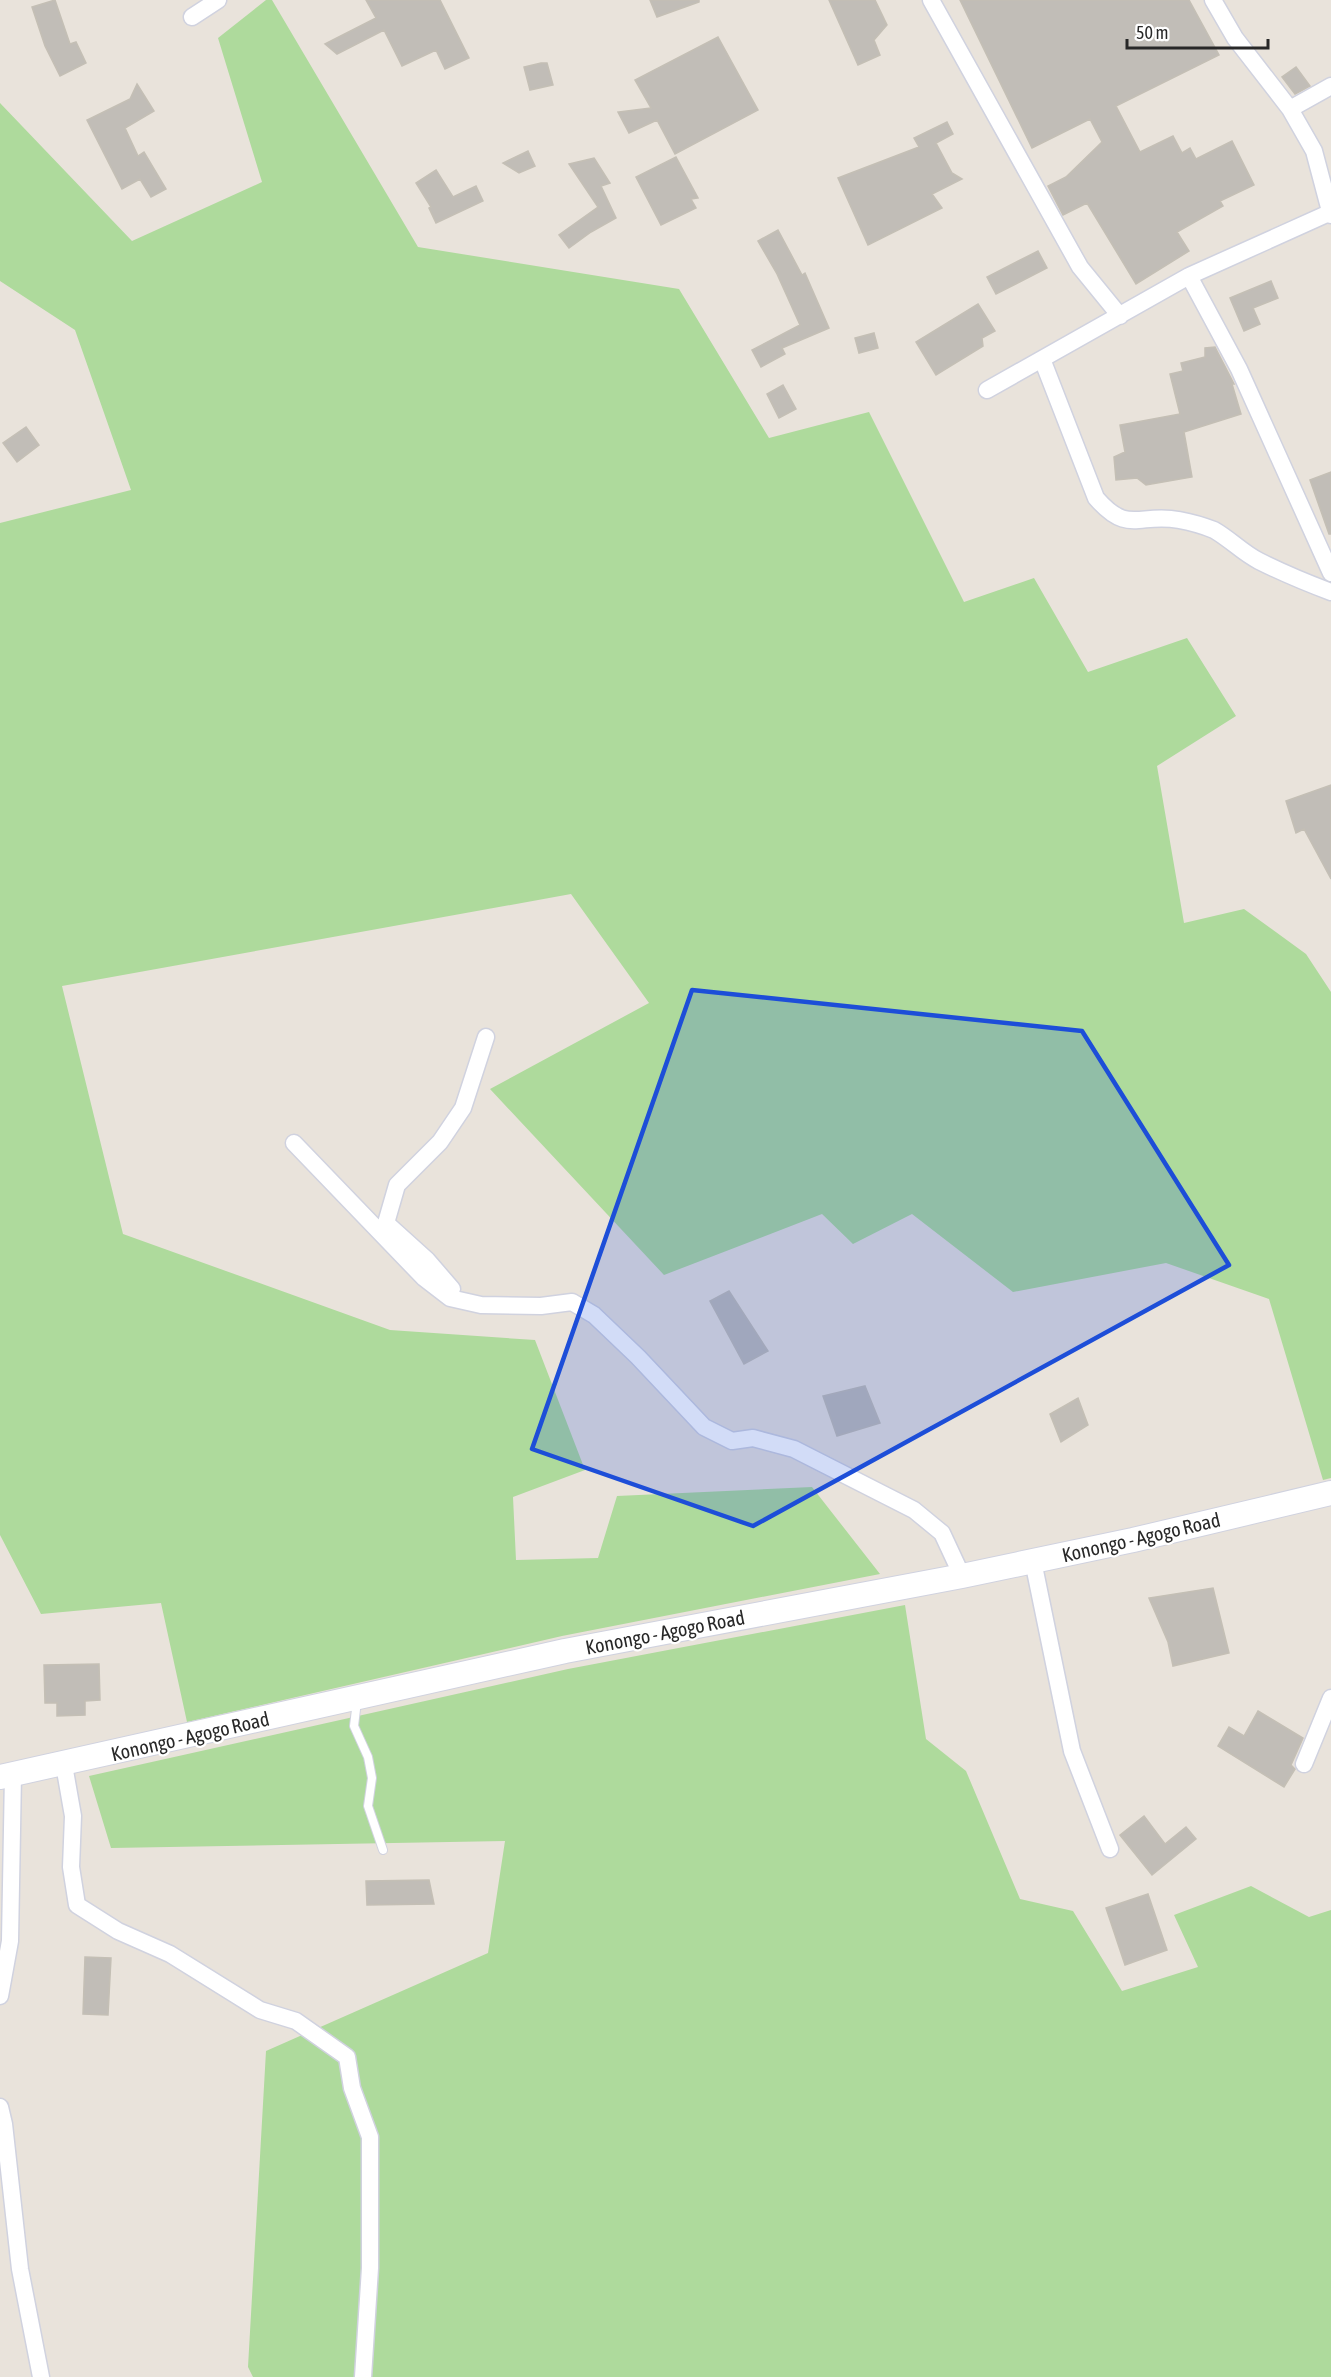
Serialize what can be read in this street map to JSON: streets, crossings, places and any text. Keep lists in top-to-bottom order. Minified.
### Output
{"streets":{"main road":["Konongo - Agogo Road"]},"scale_bar":"50 m"}
